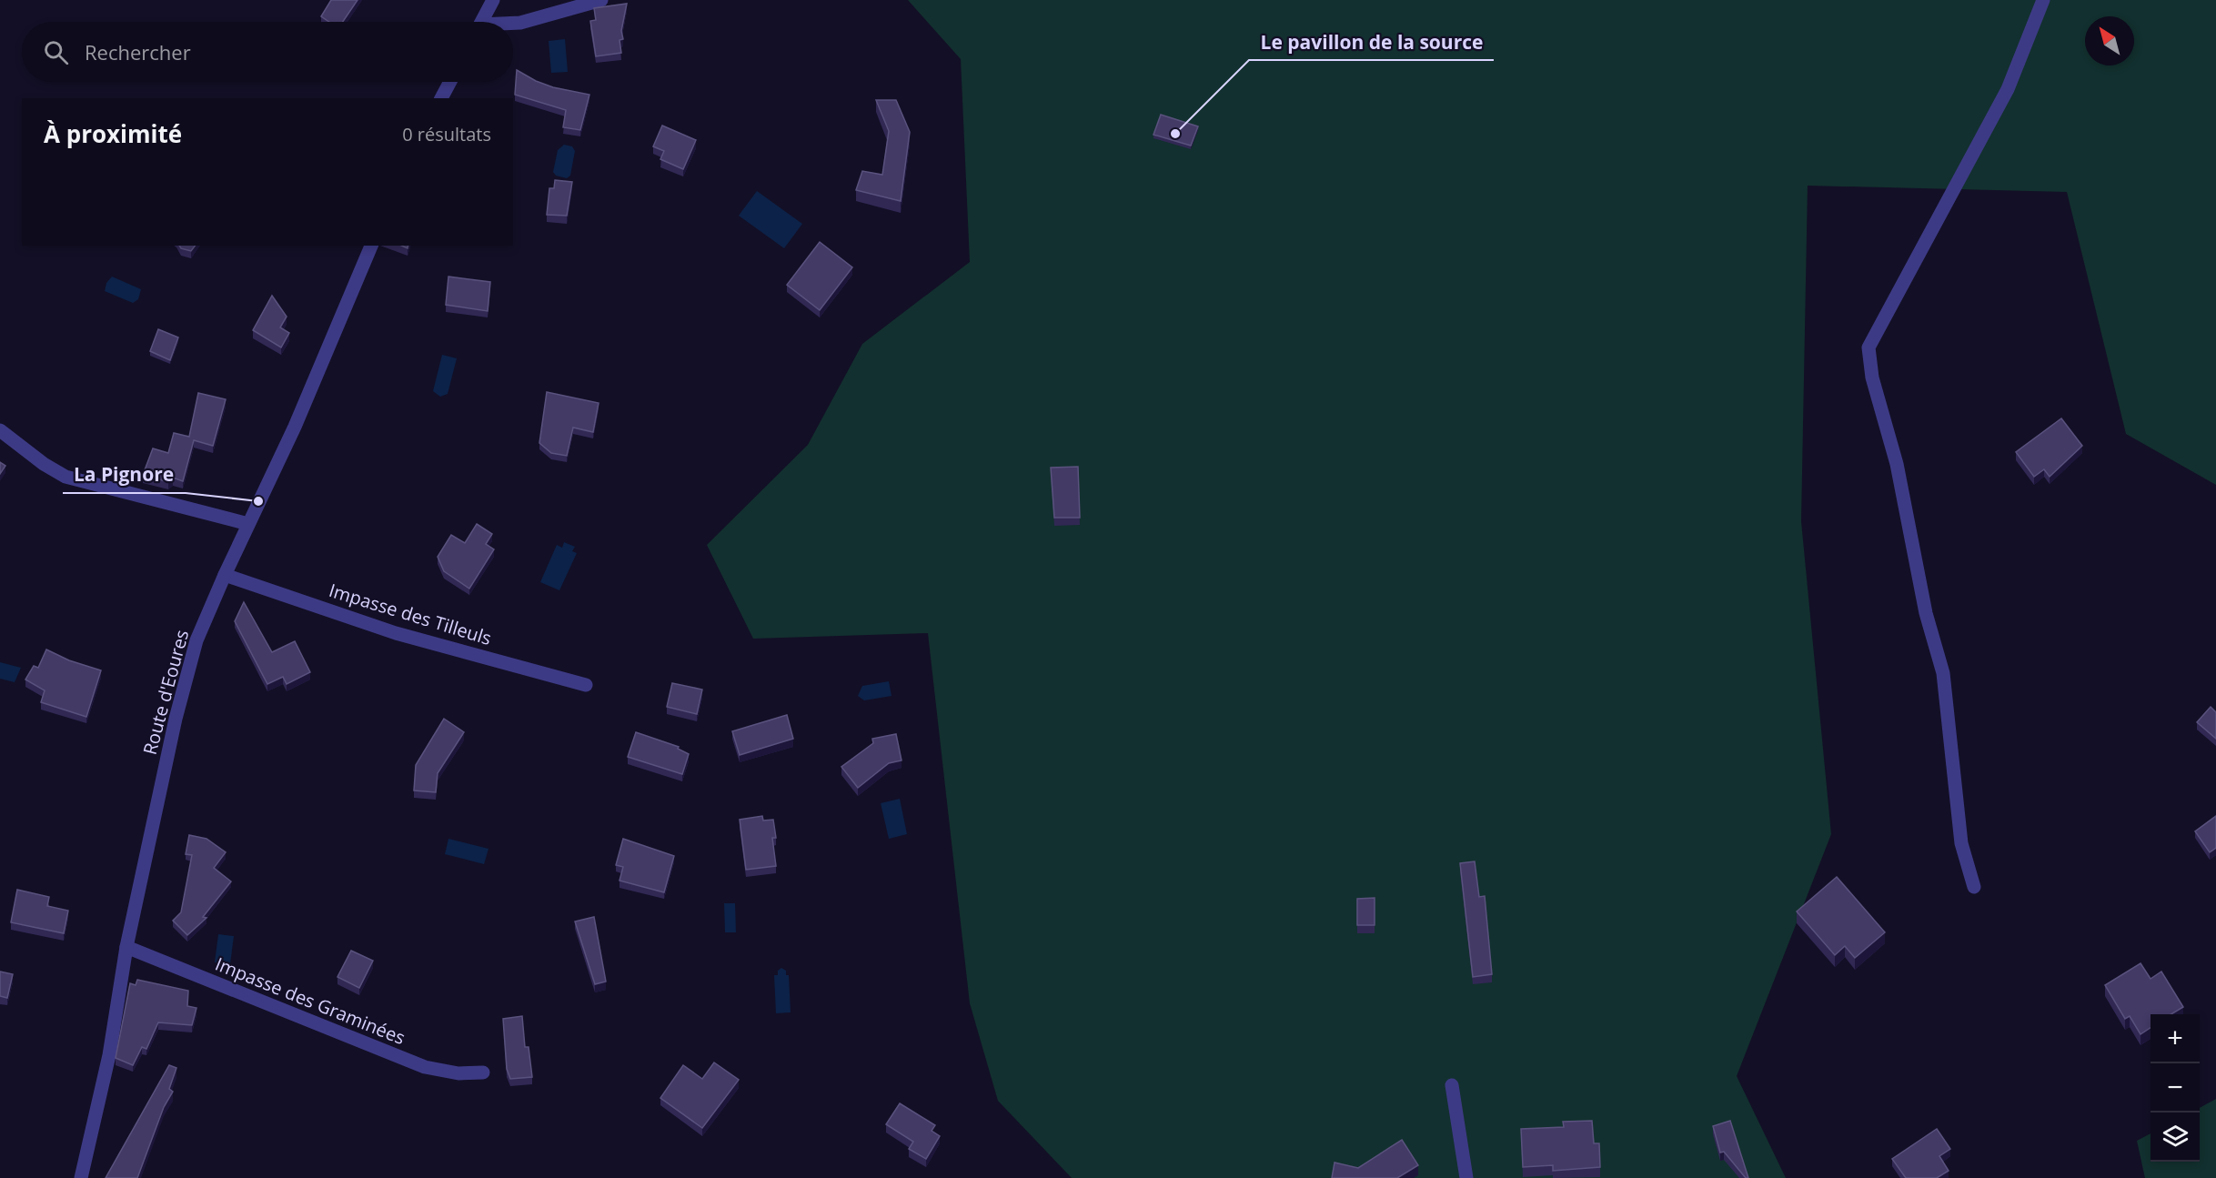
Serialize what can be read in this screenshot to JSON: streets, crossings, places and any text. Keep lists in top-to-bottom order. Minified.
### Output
{"streets":{"street":["Impasse des Tilleuls","Route d'Eoures","Impasse des Graminées"]},"crossings":[["Impasse des Tilleuls","Route d'Eoures"],["Route d'Eoures","Impasse des Graminées"]],"places":["Le pavillon de la source","La Pignore"],"north":"top left","page":{"search":"Rechercher","heading":["À proximité","0 résultats"],"map_buttons":["+","−"]}}
